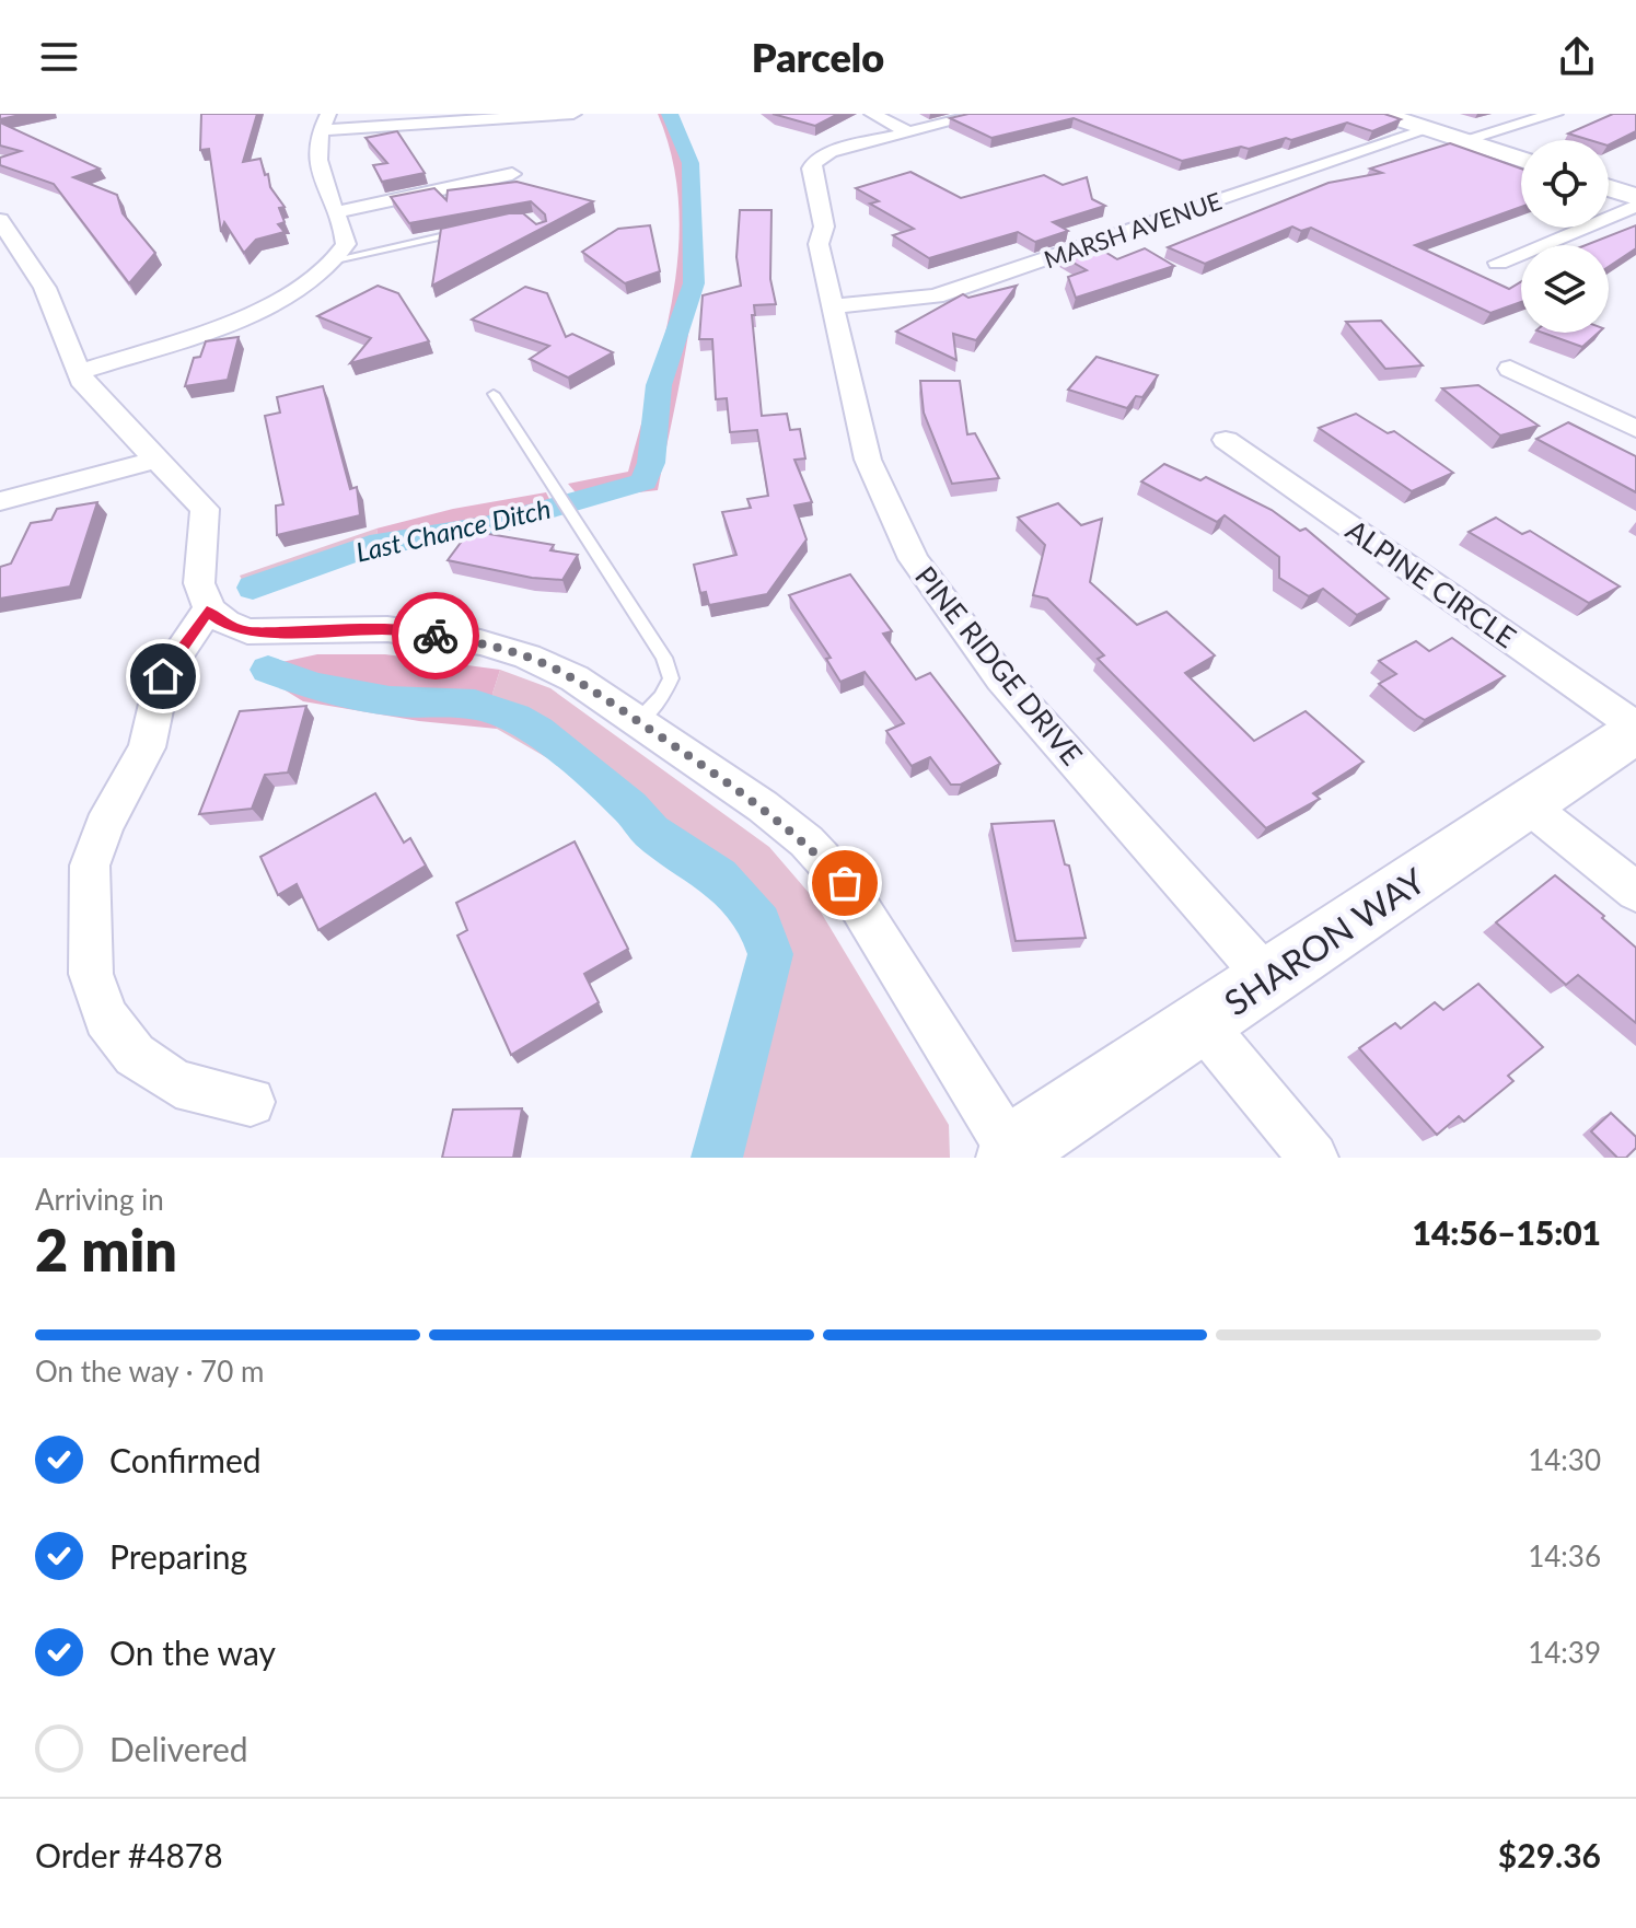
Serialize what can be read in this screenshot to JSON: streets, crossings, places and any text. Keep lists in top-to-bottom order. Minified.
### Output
{"streets":{"street":["MARSH AVENUE","ALPINE CIRCLE","PINE RIDGE DRIVE","SHARON WAY"]},"crossings":[["MARSH AVENUE","PINE RIDGE DRIVE"],["ALPINE CIRCLE","SHARON WAY"],["PINE RIDGE DRIVE","SHARON WAY"]],"water":["Last Chance Ditch"],"page":{"header":"Parcelo","heading":["2 min","Arriving in","14:56–15:01"],"panel":["Order #4878","$29.36"],"bar":"On the way · 70 m","list":[["Confirmed","14:30"],["Preparing","14:36"],["On the way","14:39"],"Delivered"]}}
